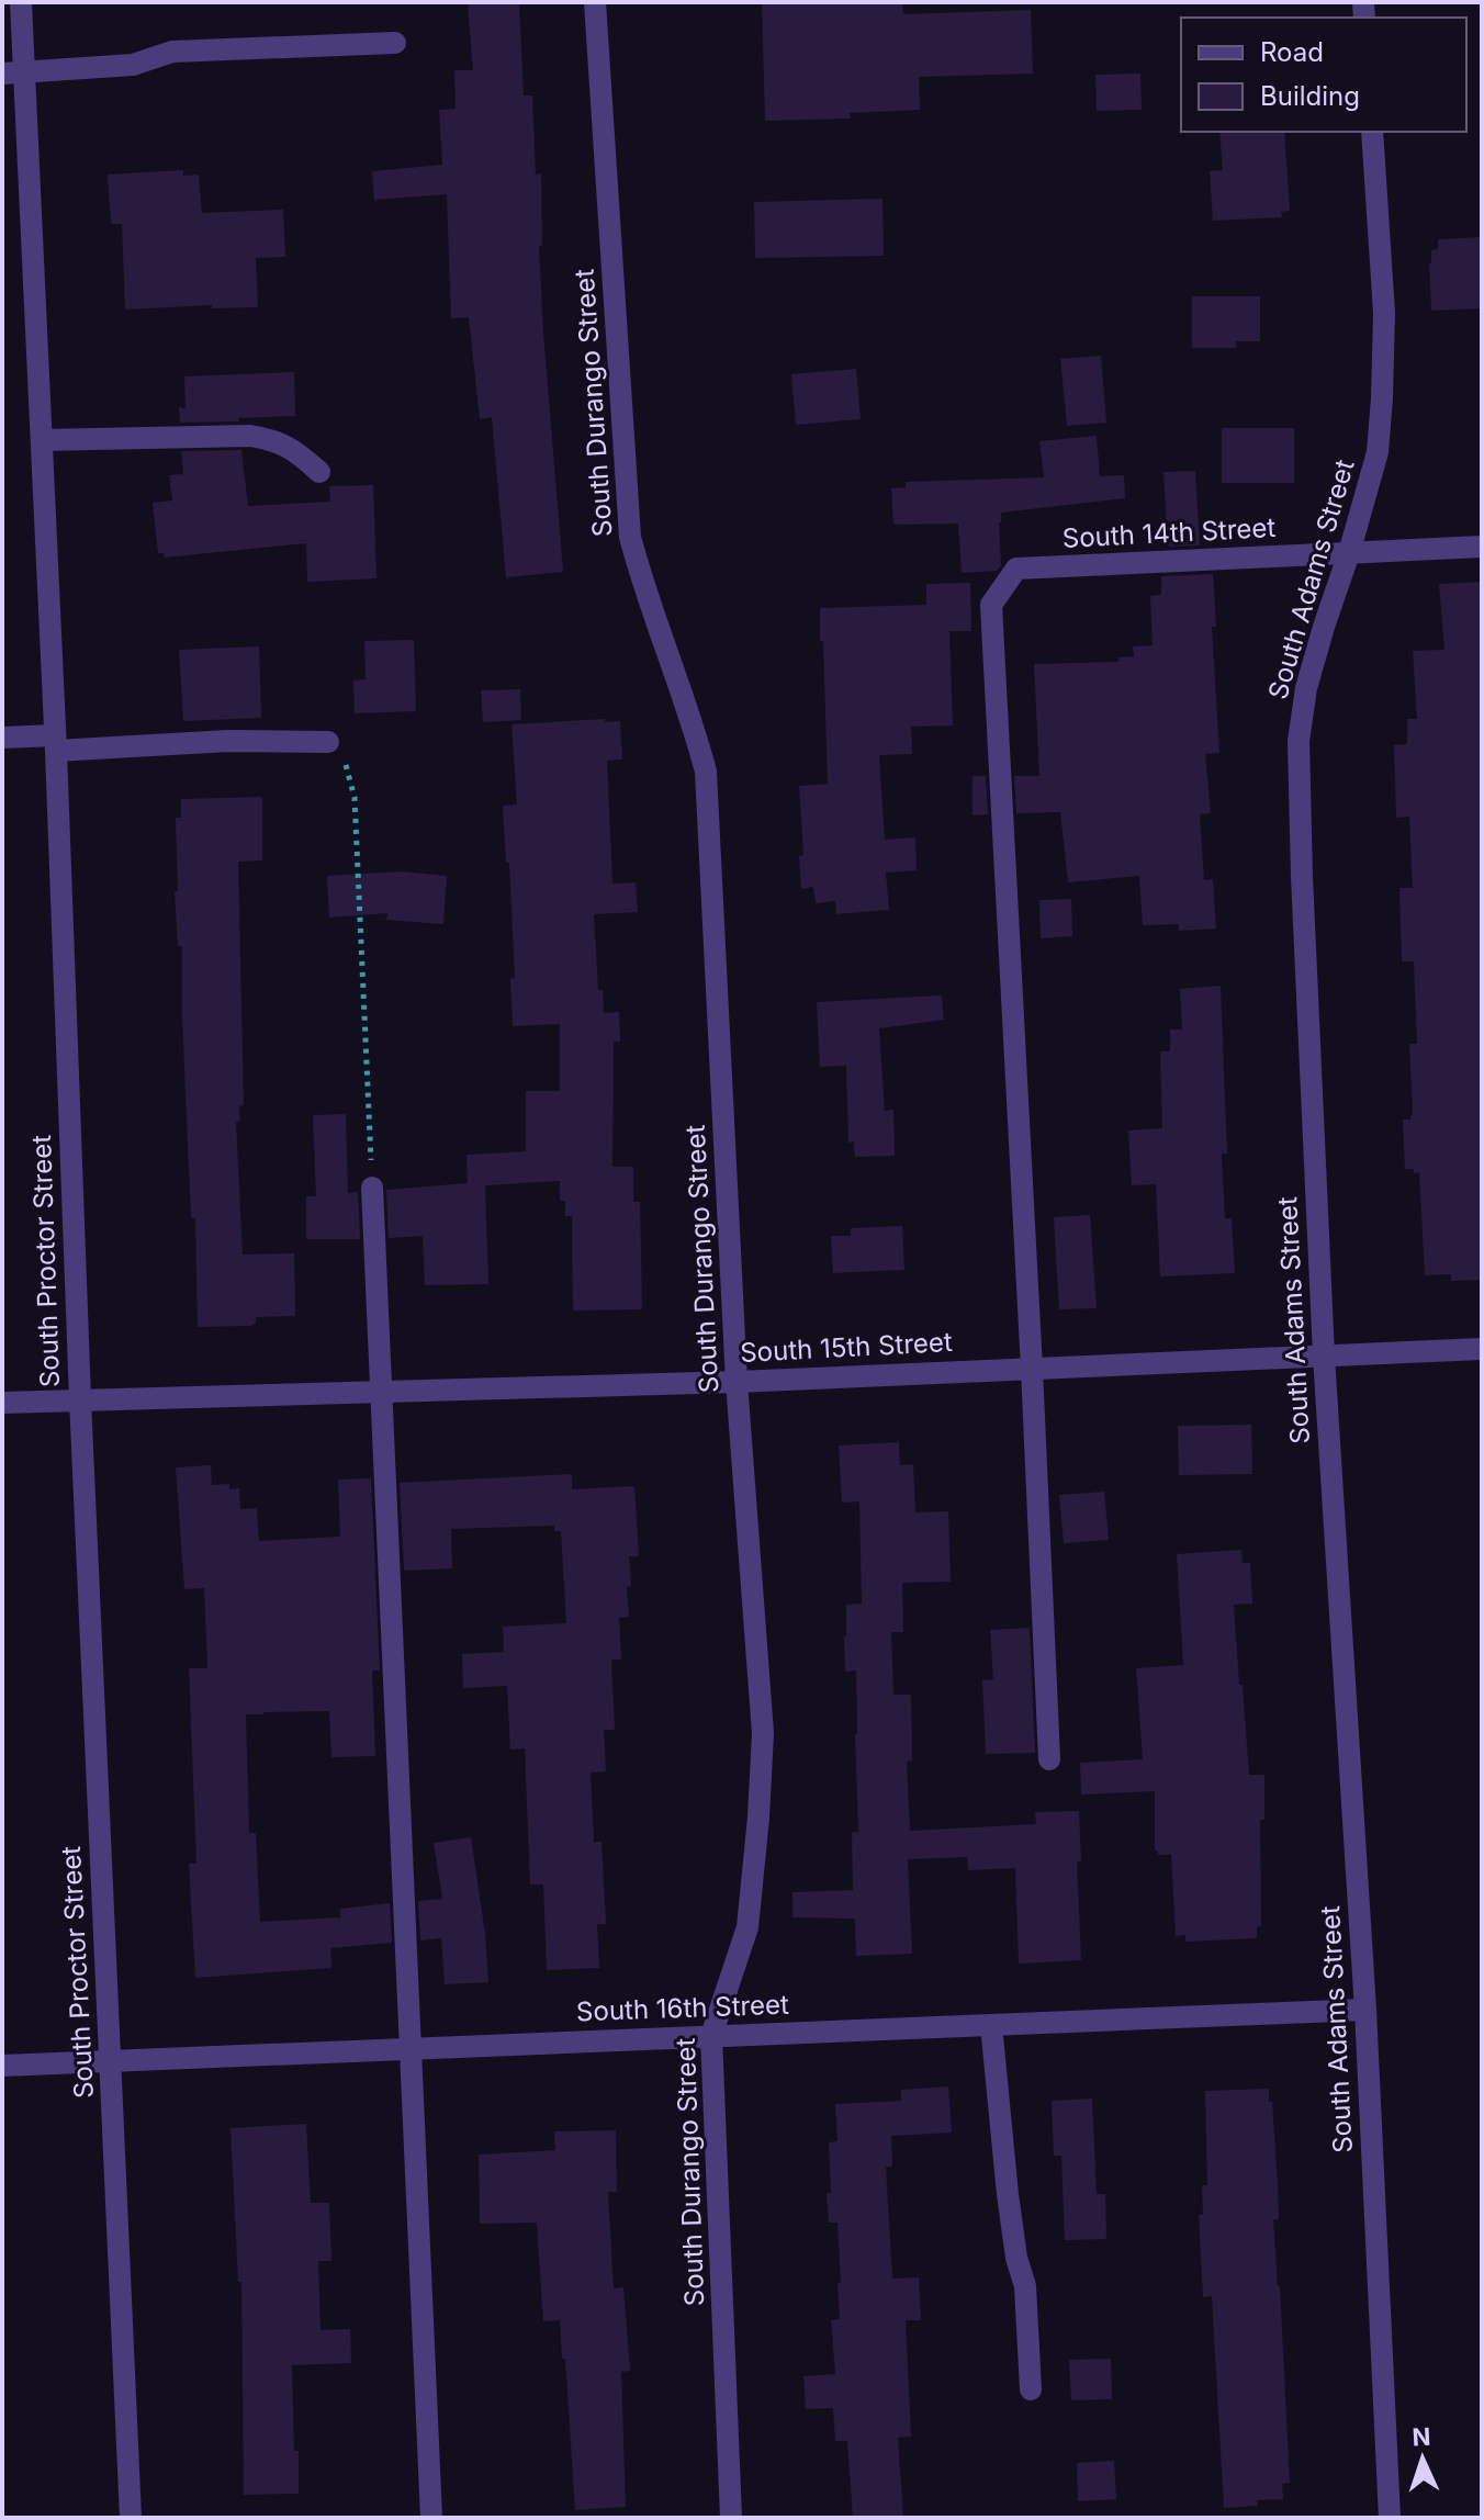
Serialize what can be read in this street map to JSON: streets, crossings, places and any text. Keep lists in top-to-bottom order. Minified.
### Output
{"streets":{"street":["South Durango Street","South 14th Street","South Adams Street","South Proctor Street","South 15th Street","South 16th Street"]},"crossings":[["South Durango Street","South 15th Street"],["South Durango Street","South 16th Street"],["South 14th Street","South Adams Street"],["South 14th Street","South 15th Street"],["South Adams Street","South 15th Street"],["South Adams Street","South 16th Street"],["South Proctor Street","South 15th Street"],["South Proctor Street","South 16th Street"]],"legend":["Road","Building"],"north":"top"}
